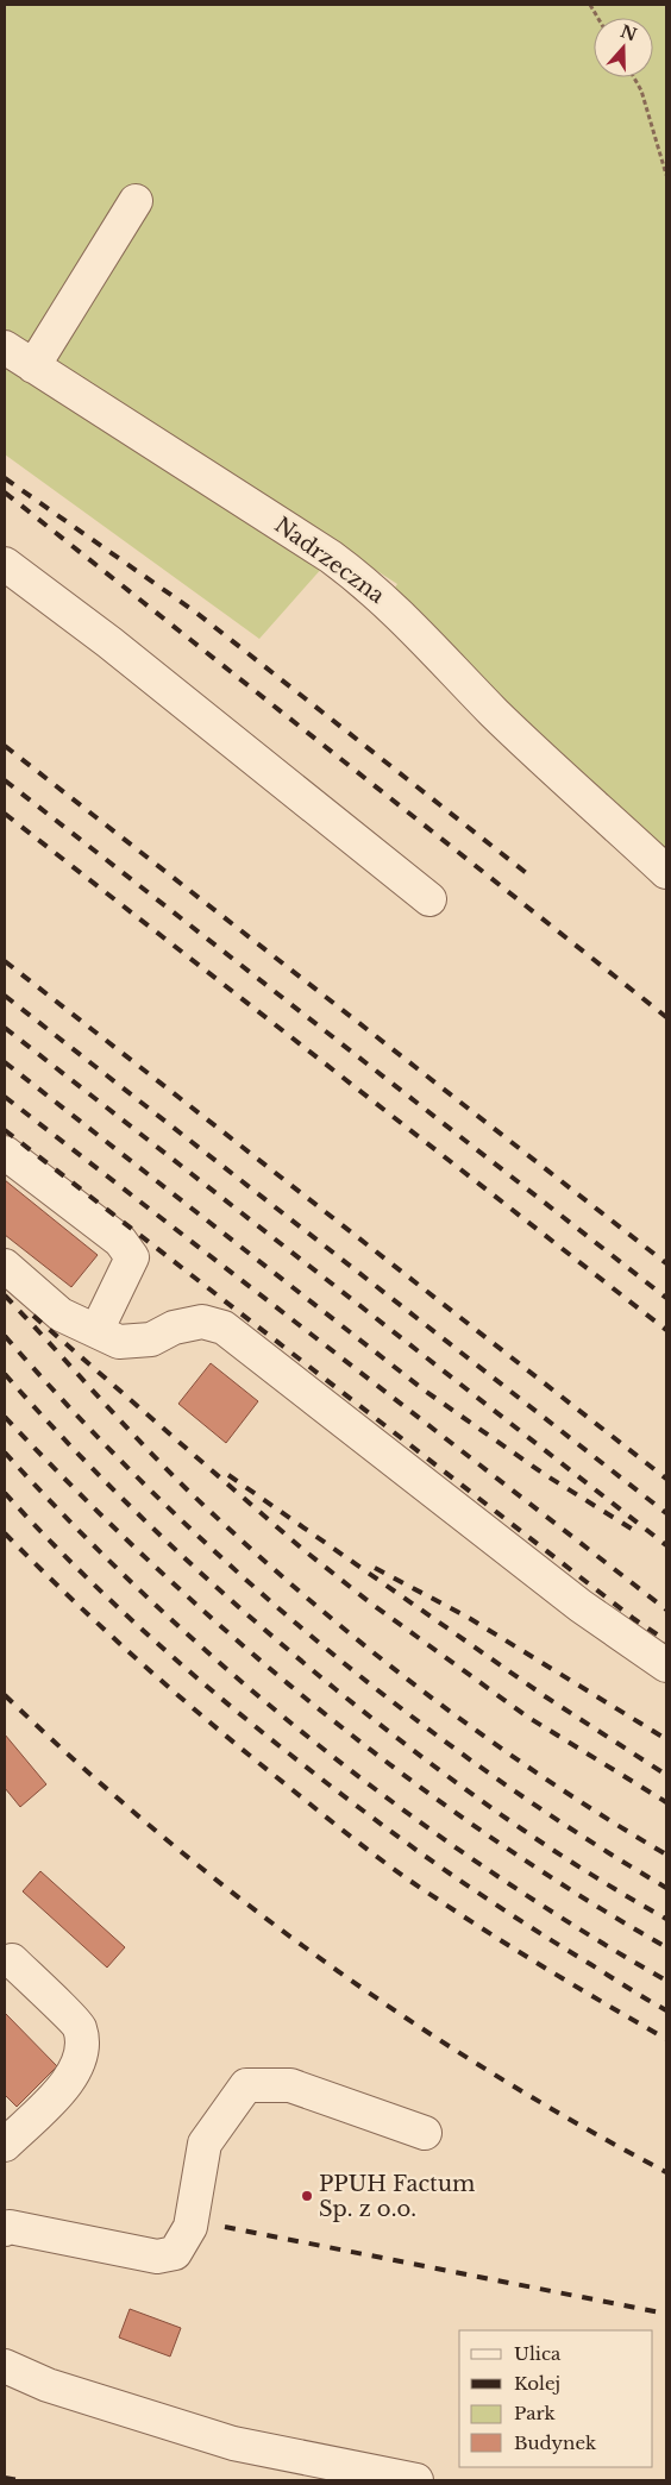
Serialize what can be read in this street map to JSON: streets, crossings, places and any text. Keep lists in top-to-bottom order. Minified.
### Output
{"streets":{"street":["Nadrzeczna"]},"places":["PPUH Factum Sp. z o.o."],"legend":["Ulica","Kolej","Park","Budynek"],"north":"top"}
